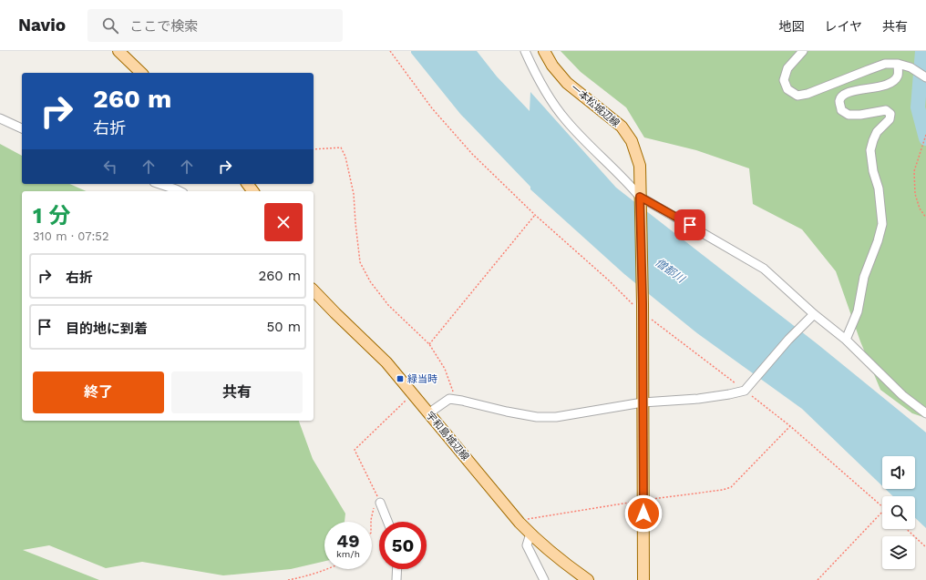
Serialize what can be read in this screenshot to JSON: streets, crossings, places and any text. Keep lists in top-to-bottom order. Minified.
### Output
{"streets":{"main road":["一本松城辺線","宇和島城辺線"]},"water":["僧都川"],"places":{"transit":["緑当時"]},"page":{"header":"Navio","search":"ここで検索","nav":["地図","レイヤ","共有"],"turn":["260 m","右折"],"heading":["1 分","310 m · 07:52"],"list":[{"name":"右折","value":"260 m"},{"name":"目的地に到着","value":"50 m"}],"buttons":["終了","共有"],"speed":"49 km/h","limit":"50"}}
